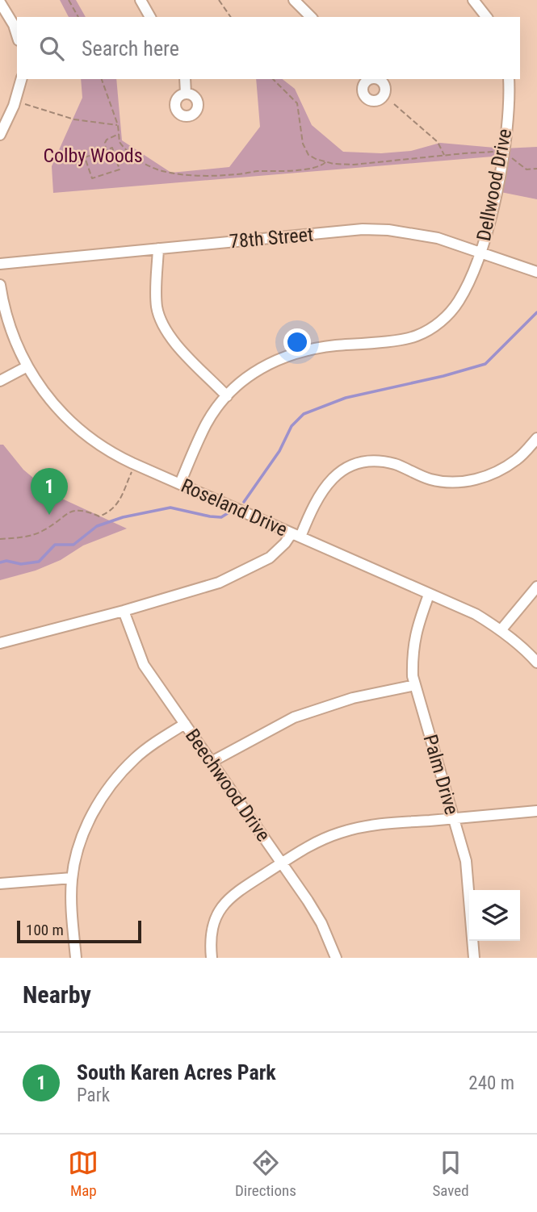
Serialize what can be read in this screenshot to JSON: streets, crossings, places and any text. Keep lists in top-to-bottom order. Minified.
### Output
{"streets":{"street":["Dellwood Drive","78th Street","Roseland Drive","Palm Drive","Beechwood Drive"]},"crossings":[["Dellwood Drive","78th Street"],["Dellwood Drive","Roseland Drive"],["Roseland Drive","Palm Drive"]],"parks":["Colby Woods"],"scale_bar":"100 m","page":{"search":"Search here","pins":"1","scale":"100 m","heading":"Nearby","list":[{"mark":"1","name":"South Karen Acres Park","note":"Park","value":"240 m"}],"nav":["Map","Directions","Saved"]}}
